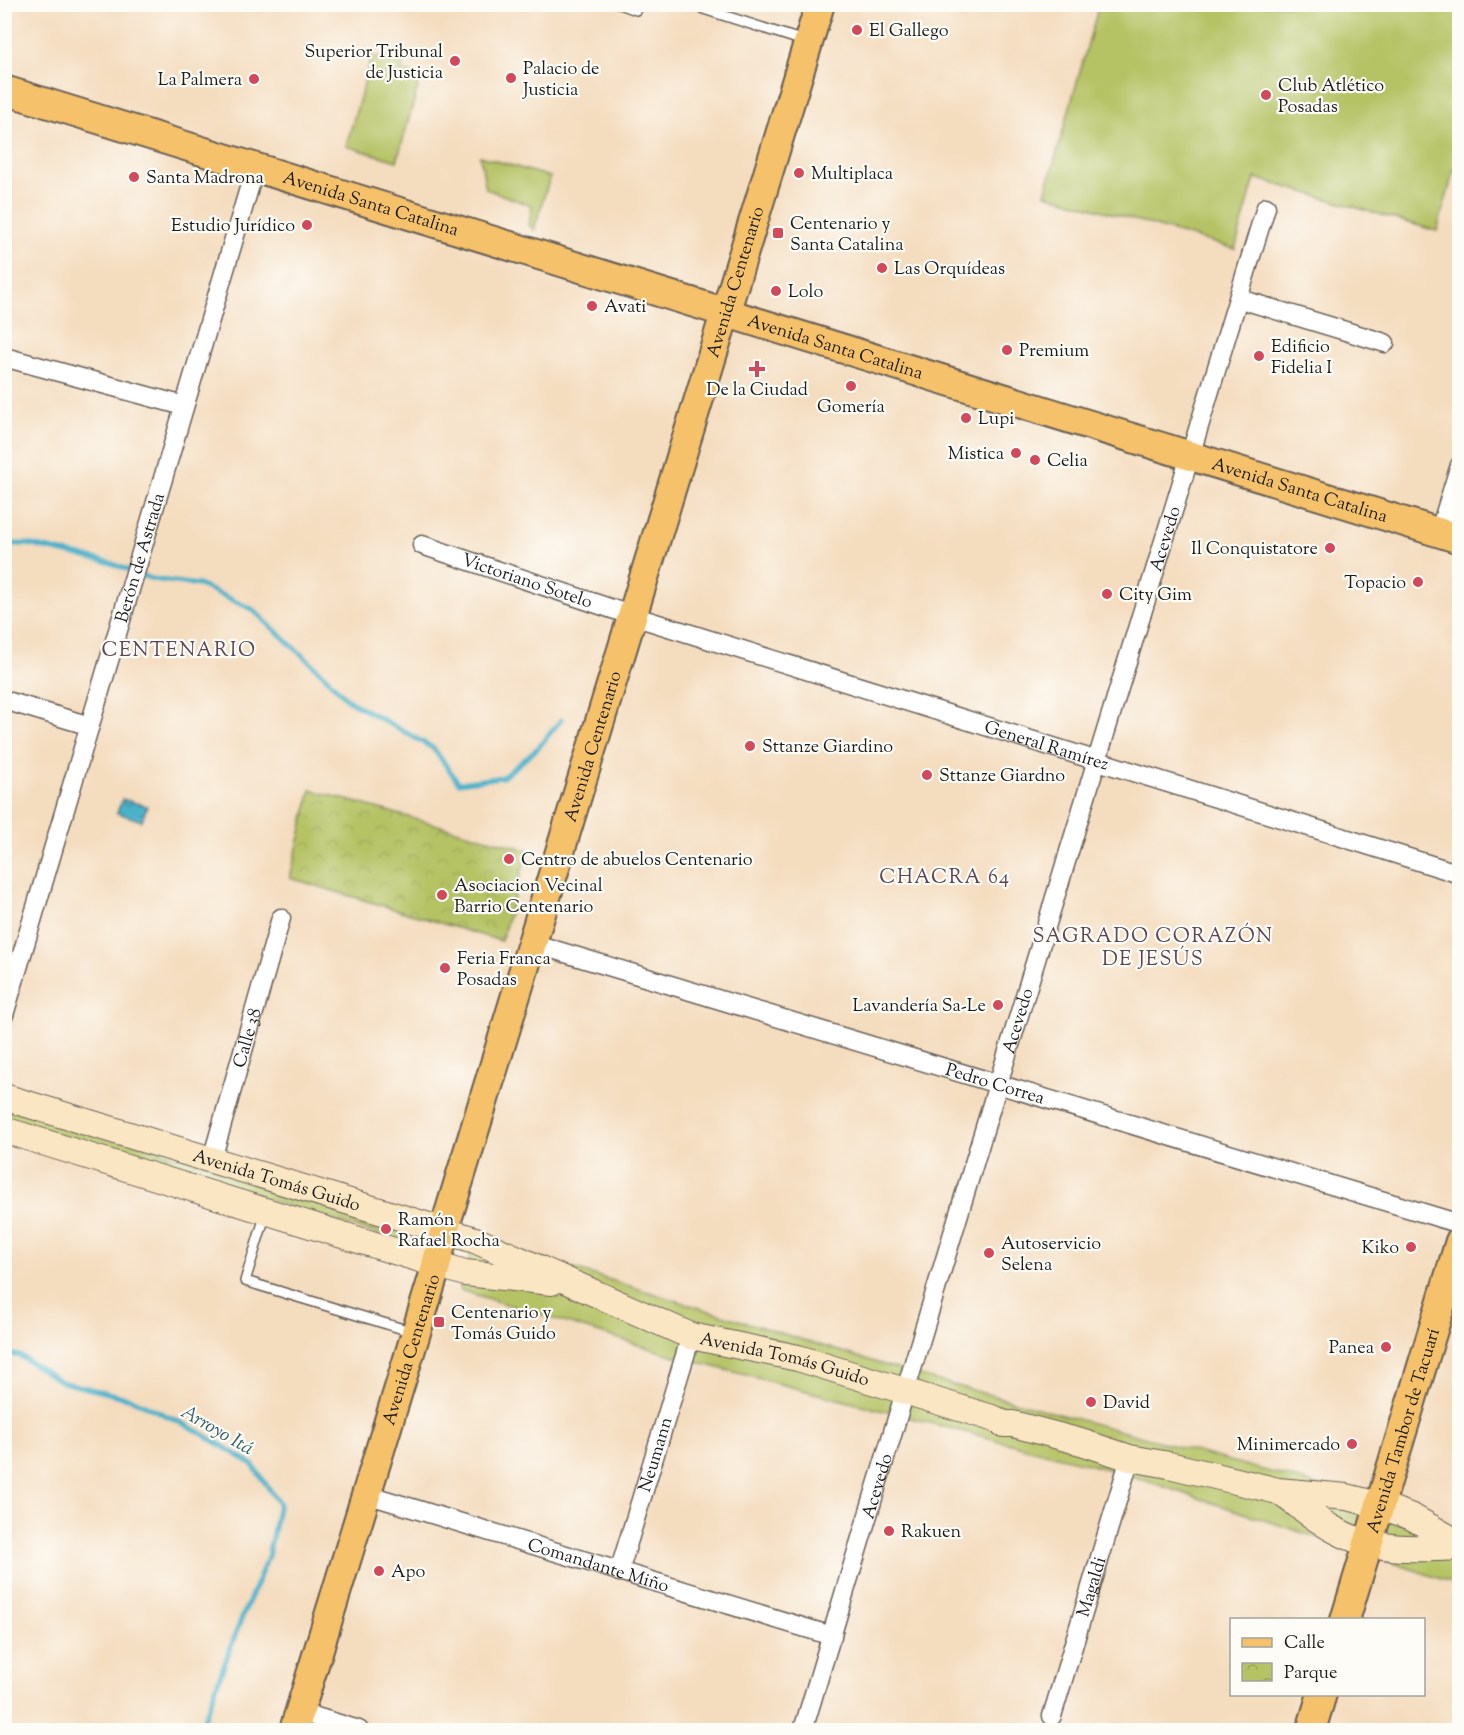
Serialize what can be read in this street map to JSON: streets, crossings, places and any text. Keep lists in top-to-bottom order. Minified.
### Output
{"streets":{"main road":["Avenida Santa Catalina","Avenida Centenario","Avenida Tomás Guido","Avenida Tambor de Tacuarí"],"street":["Acevedo","Berón de Astrada","Victoriano Sotelo","General Ramírez","Calle 38","Pedro Correa","Neumann","Comandante Miño","Magaldi"]},"crossings":[["Avenida Santa Catalina","Avenida Centenario"],["Avenida Santa Catalina","Acevedo"],["Avenida Santa Catalina","Berón de Astrada"],["Avenida Centenario","Victoriano Sotelo"],["Avenida Centenario","General Ramírez"],["Avenida Centenario","Pedro Correa"],["Avenida Centenario","Avenida Tomás Guido"],["Avenida Centenario","Comandante Miño"],["Acevedo","General Ramírez"],["Acevedo","Pedro Correa"],["Acevedo","Avenida Tomás Guido"],["Acevedo","Comandante Miño"],["Victoriano Sotelo","General Ramírez"],["Calle 38","Avenida Tomás Guido"],["Avenida Tomás Guido","Avenida Tambor de Tacuarí"],["Avenida Tomás Guido","Neumann"],["Avenida Tomás Guido","Magaldi"],["Neumann","Comandante Miño"]],"districts":["CENTENARIO","CHACRA 64","SAGRADO CORAZÓN DE JESÚS"],"water":["Arroyo Itá"],"places":{"other":["El Gallego","Superior Tribunal de Justicia","Palacio de Justicia","La Palmera","Club Atlético Posadas","Multiplaca","Santa Madrona","Estudio Jurídico","Las Orquídeas","Lolo","Avati","Premium","Edificio Fidelia I","Gomería","Lupi","Mistica","Celia","Il Conquistatore","Topacio","City Gim","Sttanze Giardino","Sttanze Giardno","Centro de abuelos Centenario","Asociacion Vecinal Barrio Centenario","Feria Franca Posadas","Lavandería Sa-Le","Ramón Rafael Rocha","Kiko","Autoservicio Selena","Panea","David","Minimercado","Rakuen","Apo"],"transit":["Centenario y Santa Catalina","Centenario y Tomás Guido"],"health":["De la Ciudad"]},"legend":["Calle","Parque"]}
